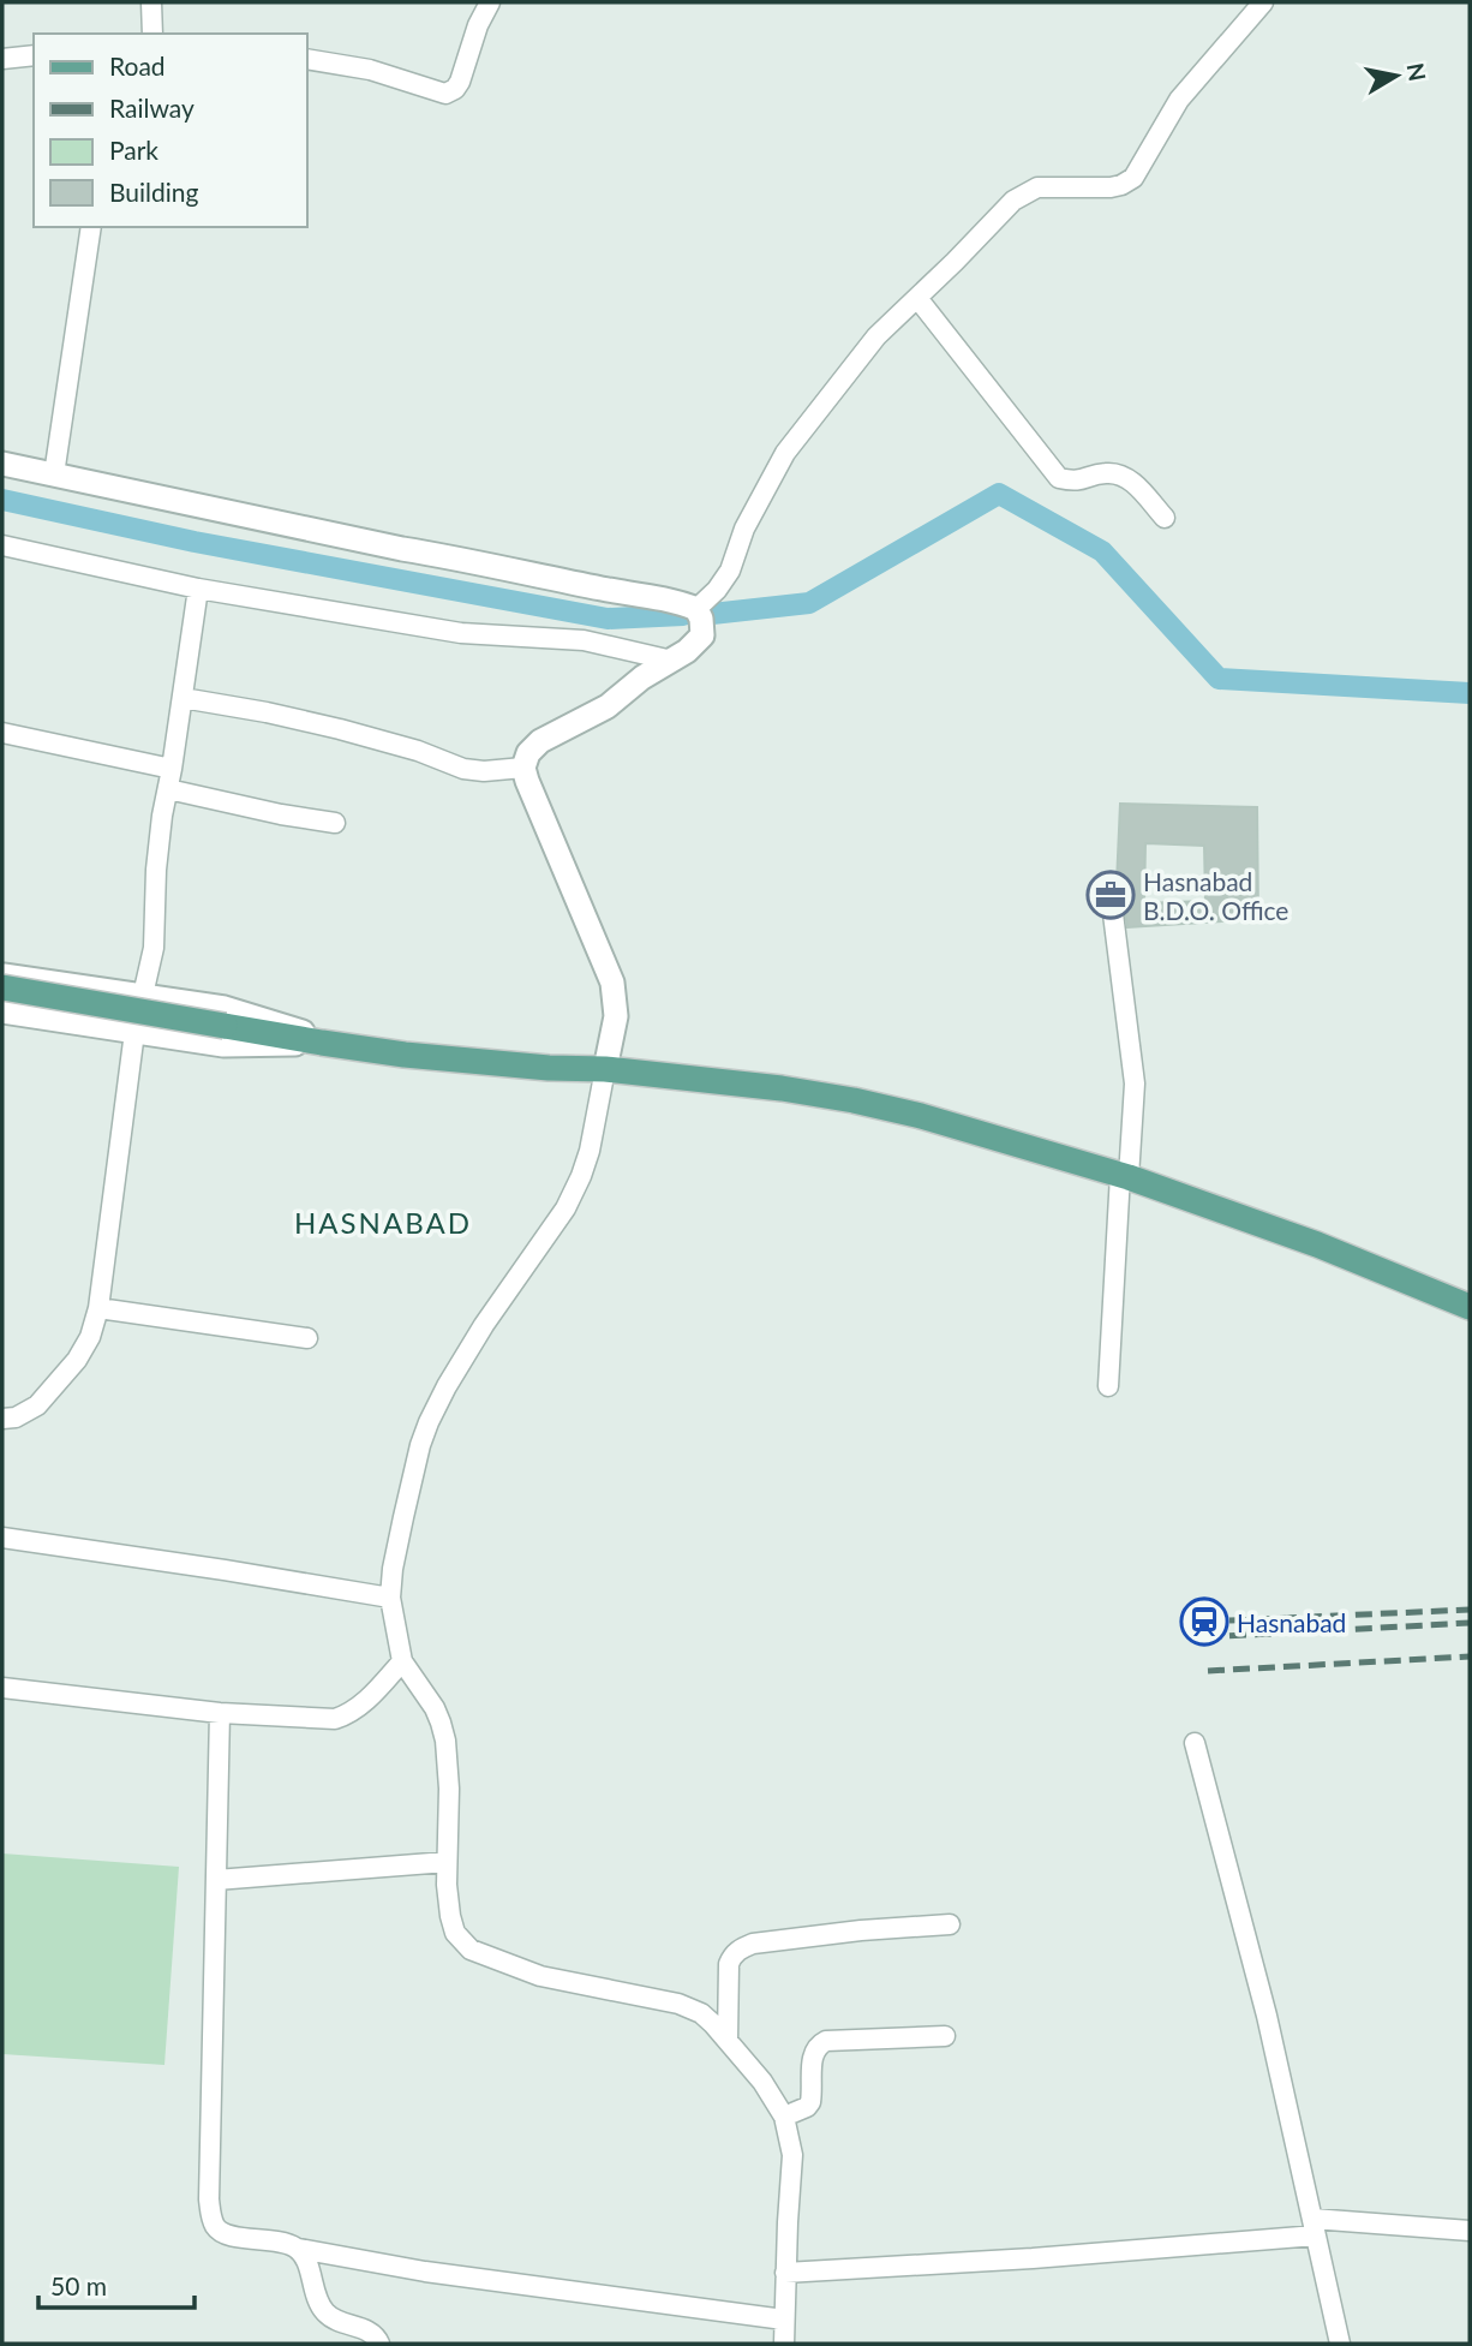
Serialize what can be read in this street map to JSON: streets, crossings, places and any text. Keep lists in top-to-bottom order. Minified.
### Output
{"districts":["HASNABAD"],"places":{"office":["Hasnabad B.D.O. Office"],"station":["Hasnabad"]},"legend":["Road","Railway","Park","Building"],"scale_bar":"50 m","north":"right"}
